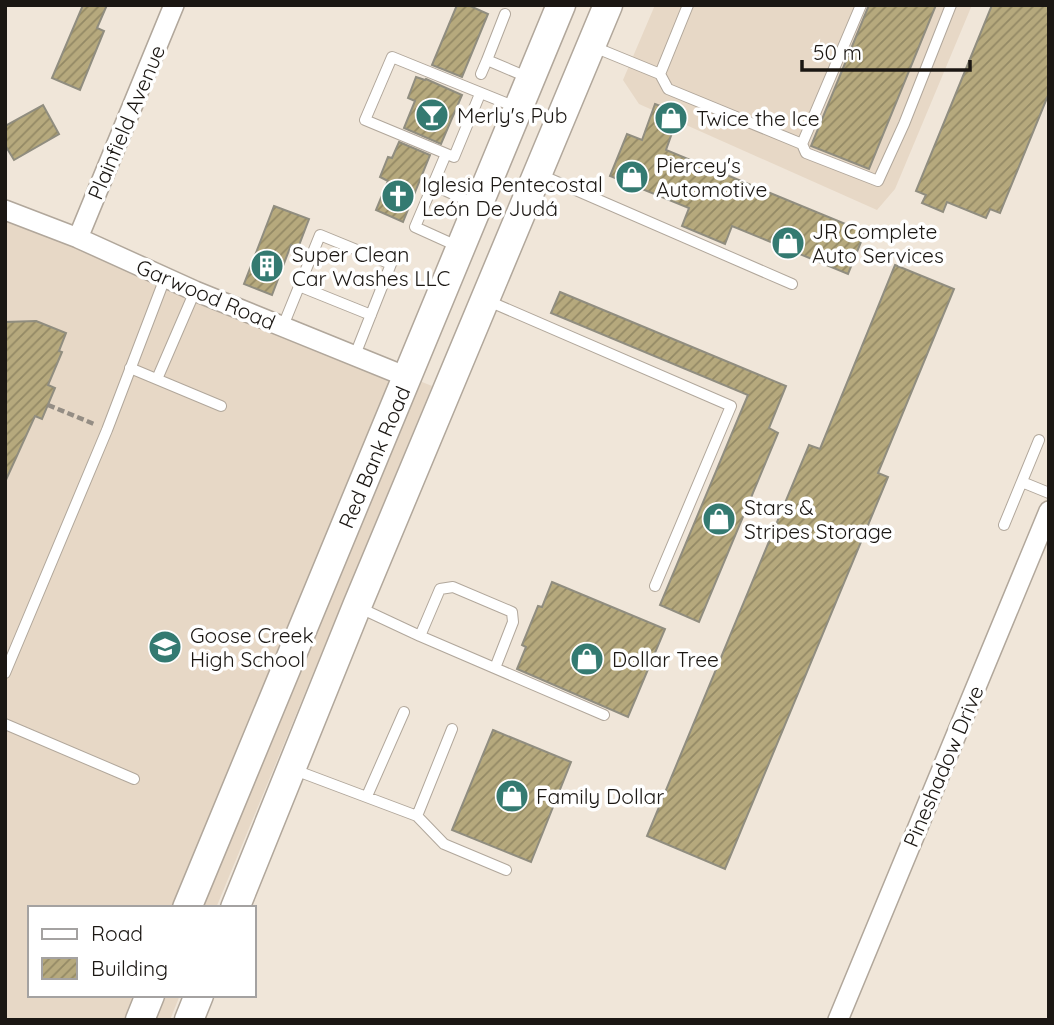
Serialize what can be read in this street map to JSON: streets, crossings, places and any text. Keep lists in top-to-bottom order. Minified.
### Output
{"streets":{"main road":["Red Bank Road"],"street":["Plainfield Avenue","Garwood Road","Pineshadow Drive"]},"crossings":[["Plainfield Avenue","Garwood Road"],["Garwood Road","Red Bank Road"]],"places":{"bar":["Merly's Pub"],"shop":["Twice the Ice","Piercey's Automotive","JR Complete Auto Services","Stars & Stripes Storage","Dollar Tree","Family Dollar"],"church":["Iglesia Pentecostal León De Judá"],"building":["Super Clean Car Washes LLC"],"school or university":["Goose Creek High School"]},"legend":["Road","Building"],"scale_bar":"50 m"}
